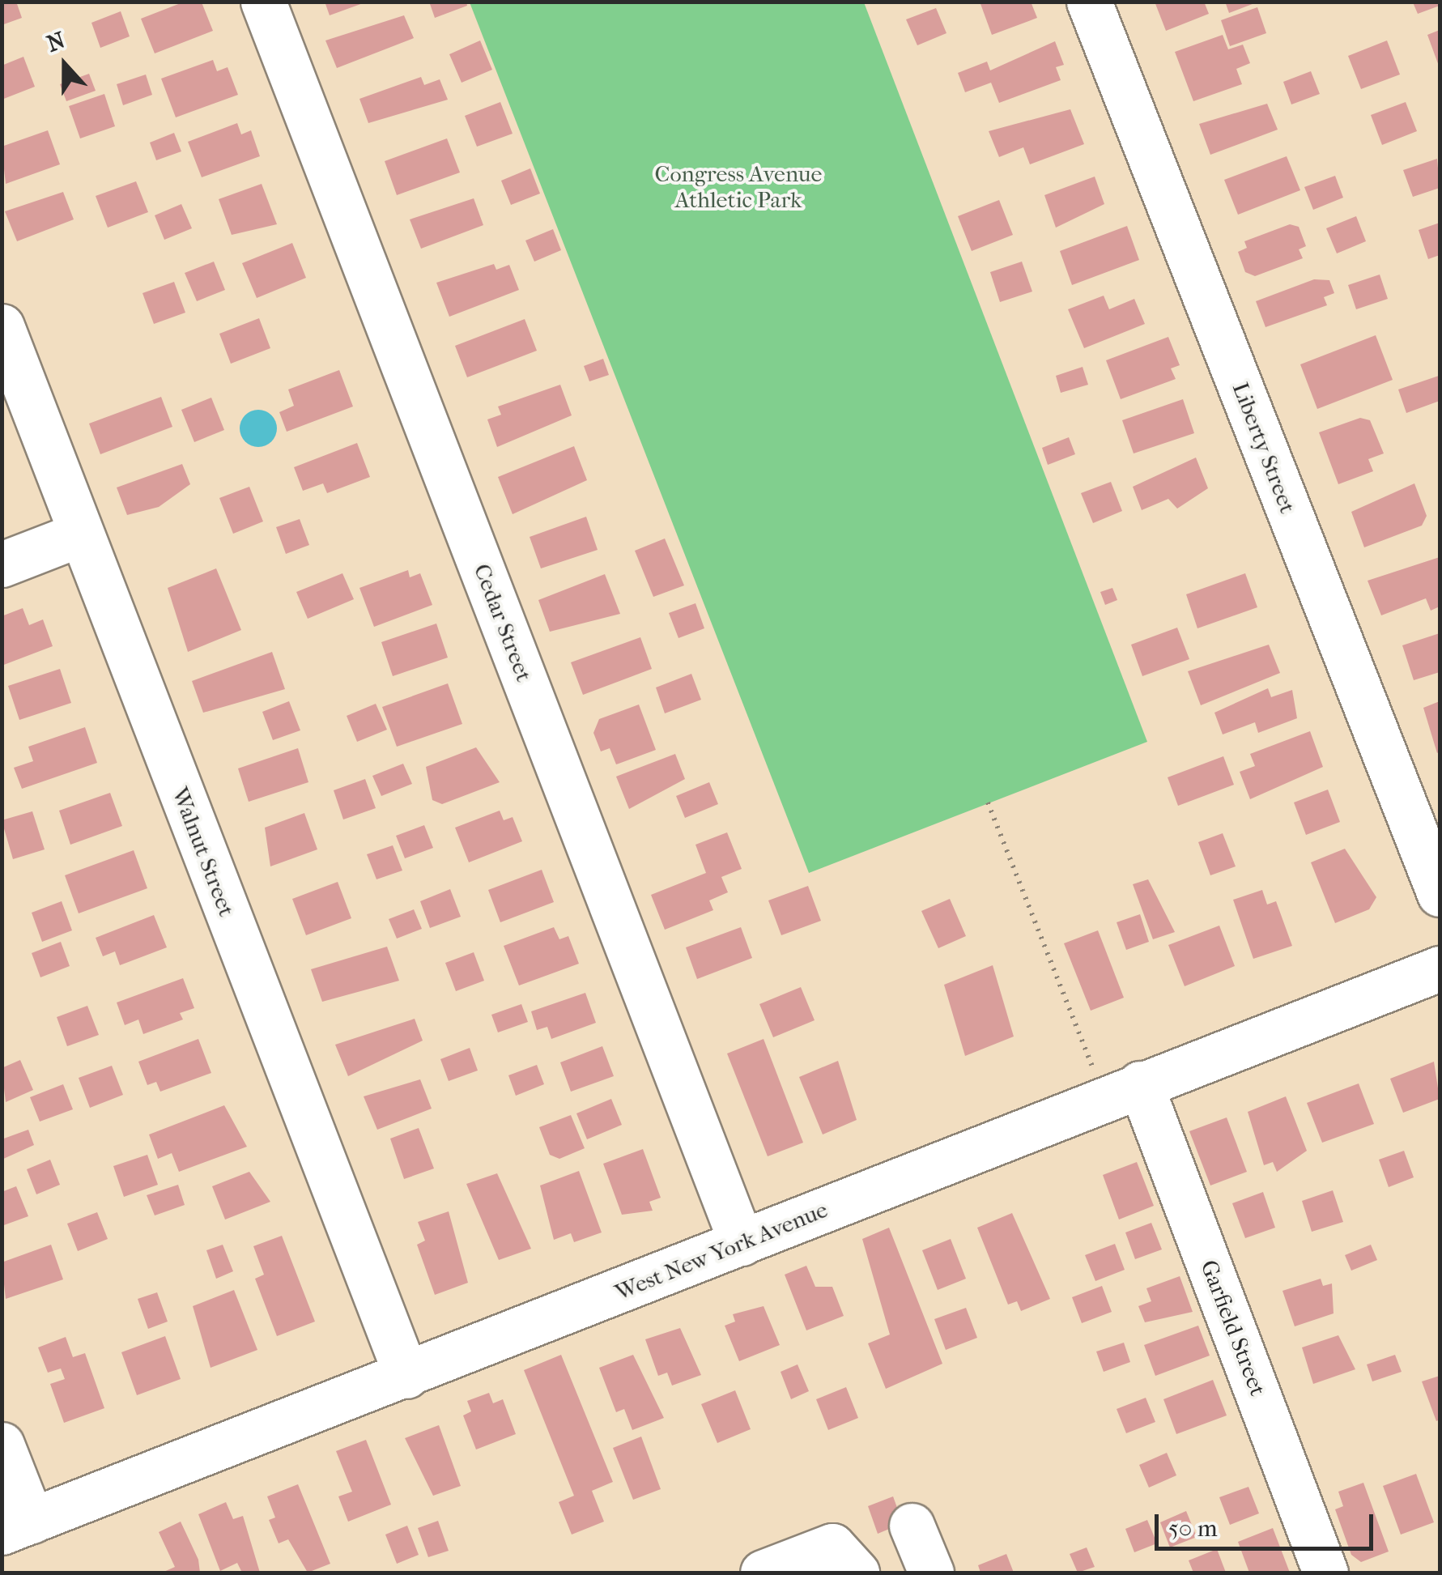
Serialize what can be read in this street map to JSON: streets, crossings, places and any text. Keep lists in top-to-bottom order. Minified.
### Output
{"streets":{"street":["Liberty Street","Cedar Street","Walnut Street","West New York Avenue","Garfield Street"]},"crossings":[["Cedar Street","West New York Avenue"],["Walnut Street","West New York Avenue"],["West New York Avenue","Garfield Street"]],"parks":["Congress Avenue Athletic Park"],"scale_bar":"50 m","north":"top"}
